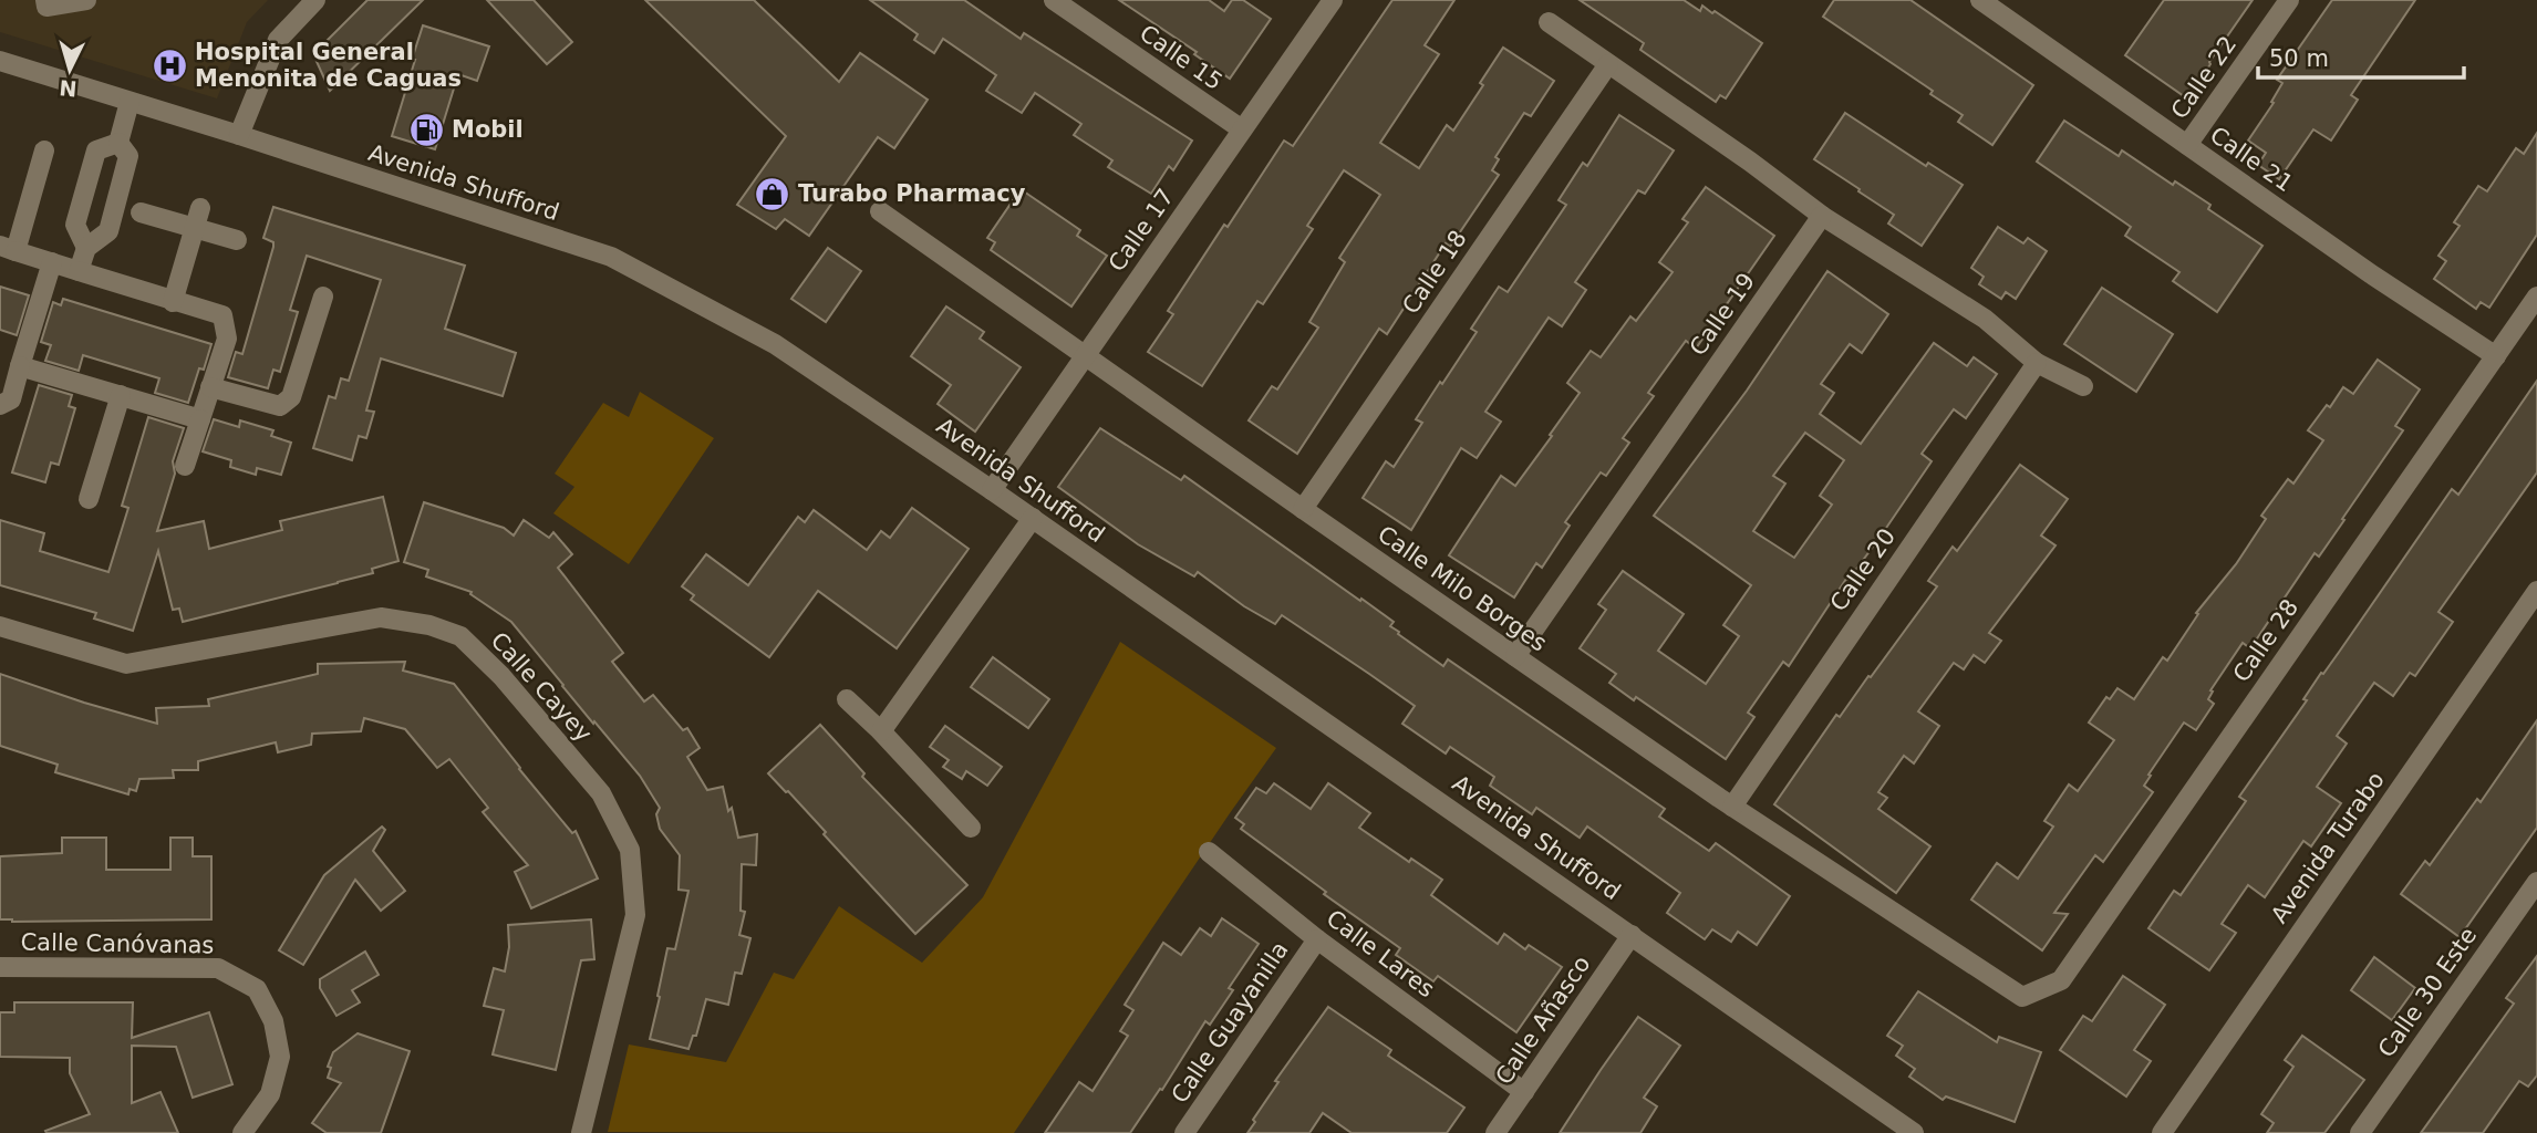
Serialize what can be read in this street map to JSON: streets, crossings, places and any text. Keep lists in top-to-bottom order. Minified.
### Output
{"streets":{"street":["Calle 15","Calle 22","Calle 21","Avenida Shufford","Calle 17","Calle 18","Calle 19","Calle 20","Calle Milo Borges","Calle 28","Calle Cayey","Avenida Turabo","Calle Canóvanas","Calle Lares","Calle 30 Este","Calle Añasco","Calle Guayanilla"]},"crossings":[["Calle 15","Calle 17"],["Calle 22","Calle 21"],["Calle 21","Calle 28"],["Avenida Shufford","Calle 17"],["Avenida Shufford","Calle Añasco"],["Calle 17","Calle Milo Borges"],["Calle 18","Calle Milo Borges"],["Calle 19","Calle Milo Borges"],["Calle 20","Calle Milo Borges"],["Calle Milo Borges","Calle 28"],["Calle Lares","Calle Añasco"],["Calle Lares","Calle Guayanilla"]],"places":{"hospital":["Hospital General Menonita de Caguas"],"fuel station":["Mobil"],"shop":["Turabo Pharmacy"]},"scale_bar":"50 m","north":"bottom"}
